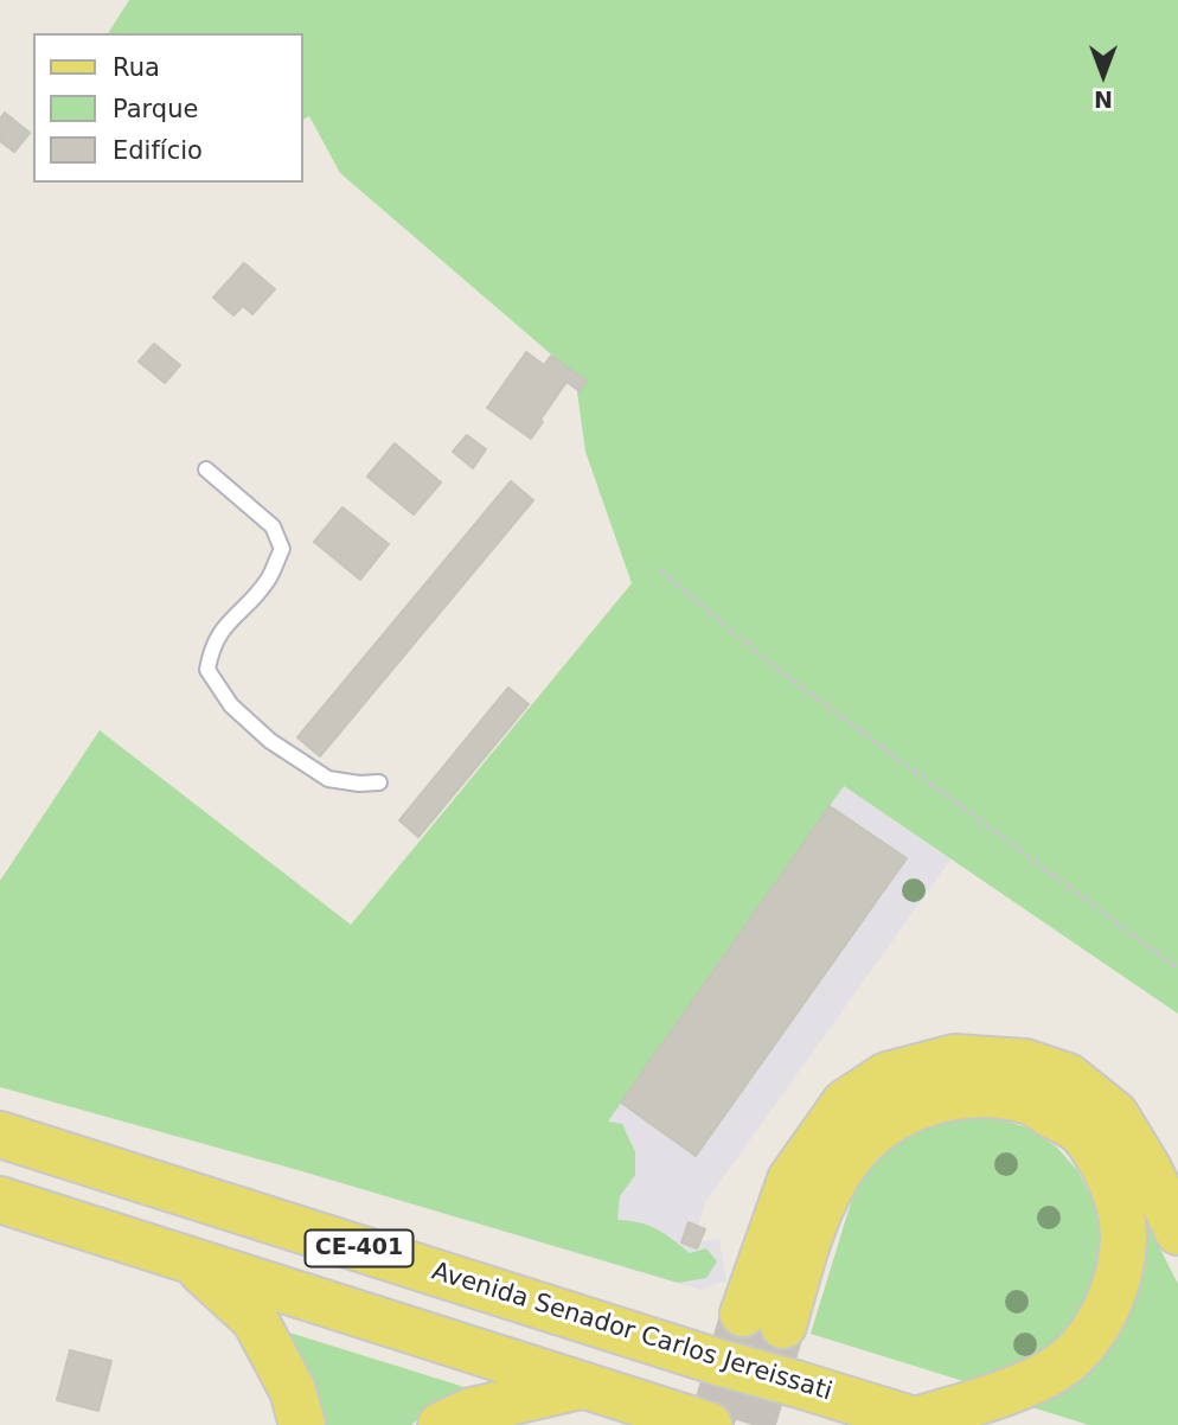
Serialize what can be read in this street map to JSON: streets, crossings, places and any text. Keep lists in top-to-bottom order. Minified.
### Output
{"streets":{"main road":["CE-401","Avenida Senador Carlos Jereissati"]},"legend":["Rua","Parque","Edifício"],"north":"bottom"}
